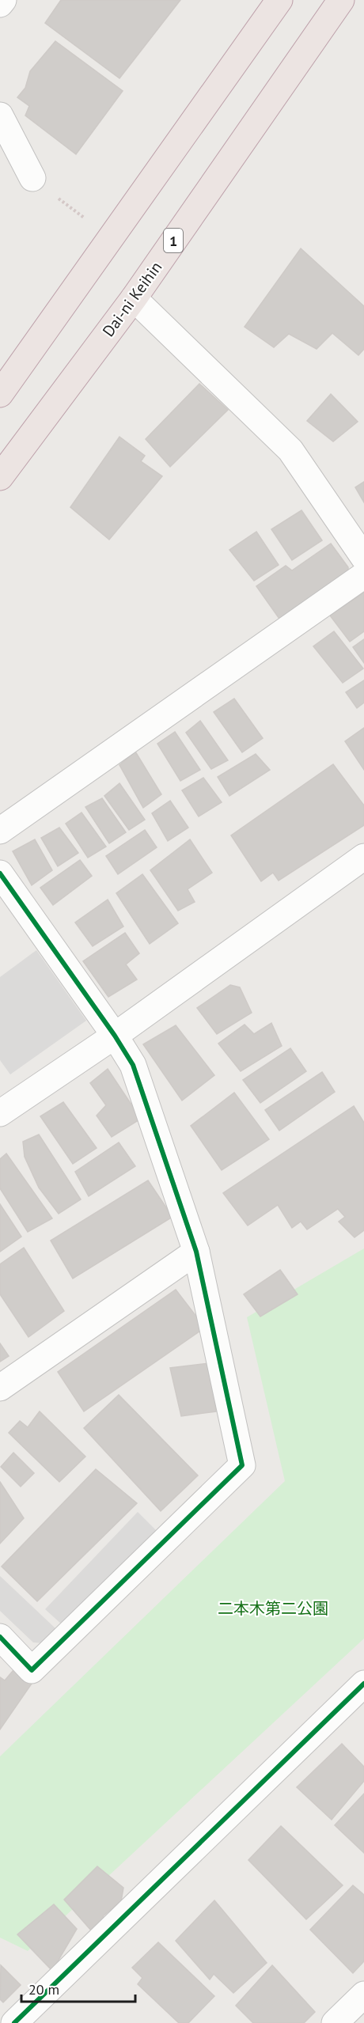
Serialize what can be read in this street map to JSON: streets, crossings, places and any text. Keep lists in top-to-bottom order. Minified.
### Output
{"streets":{"highway":["1","Dai-ni Keihin"]},"parks":["二本木第二公園"],"scale_bar":"20 m"}
